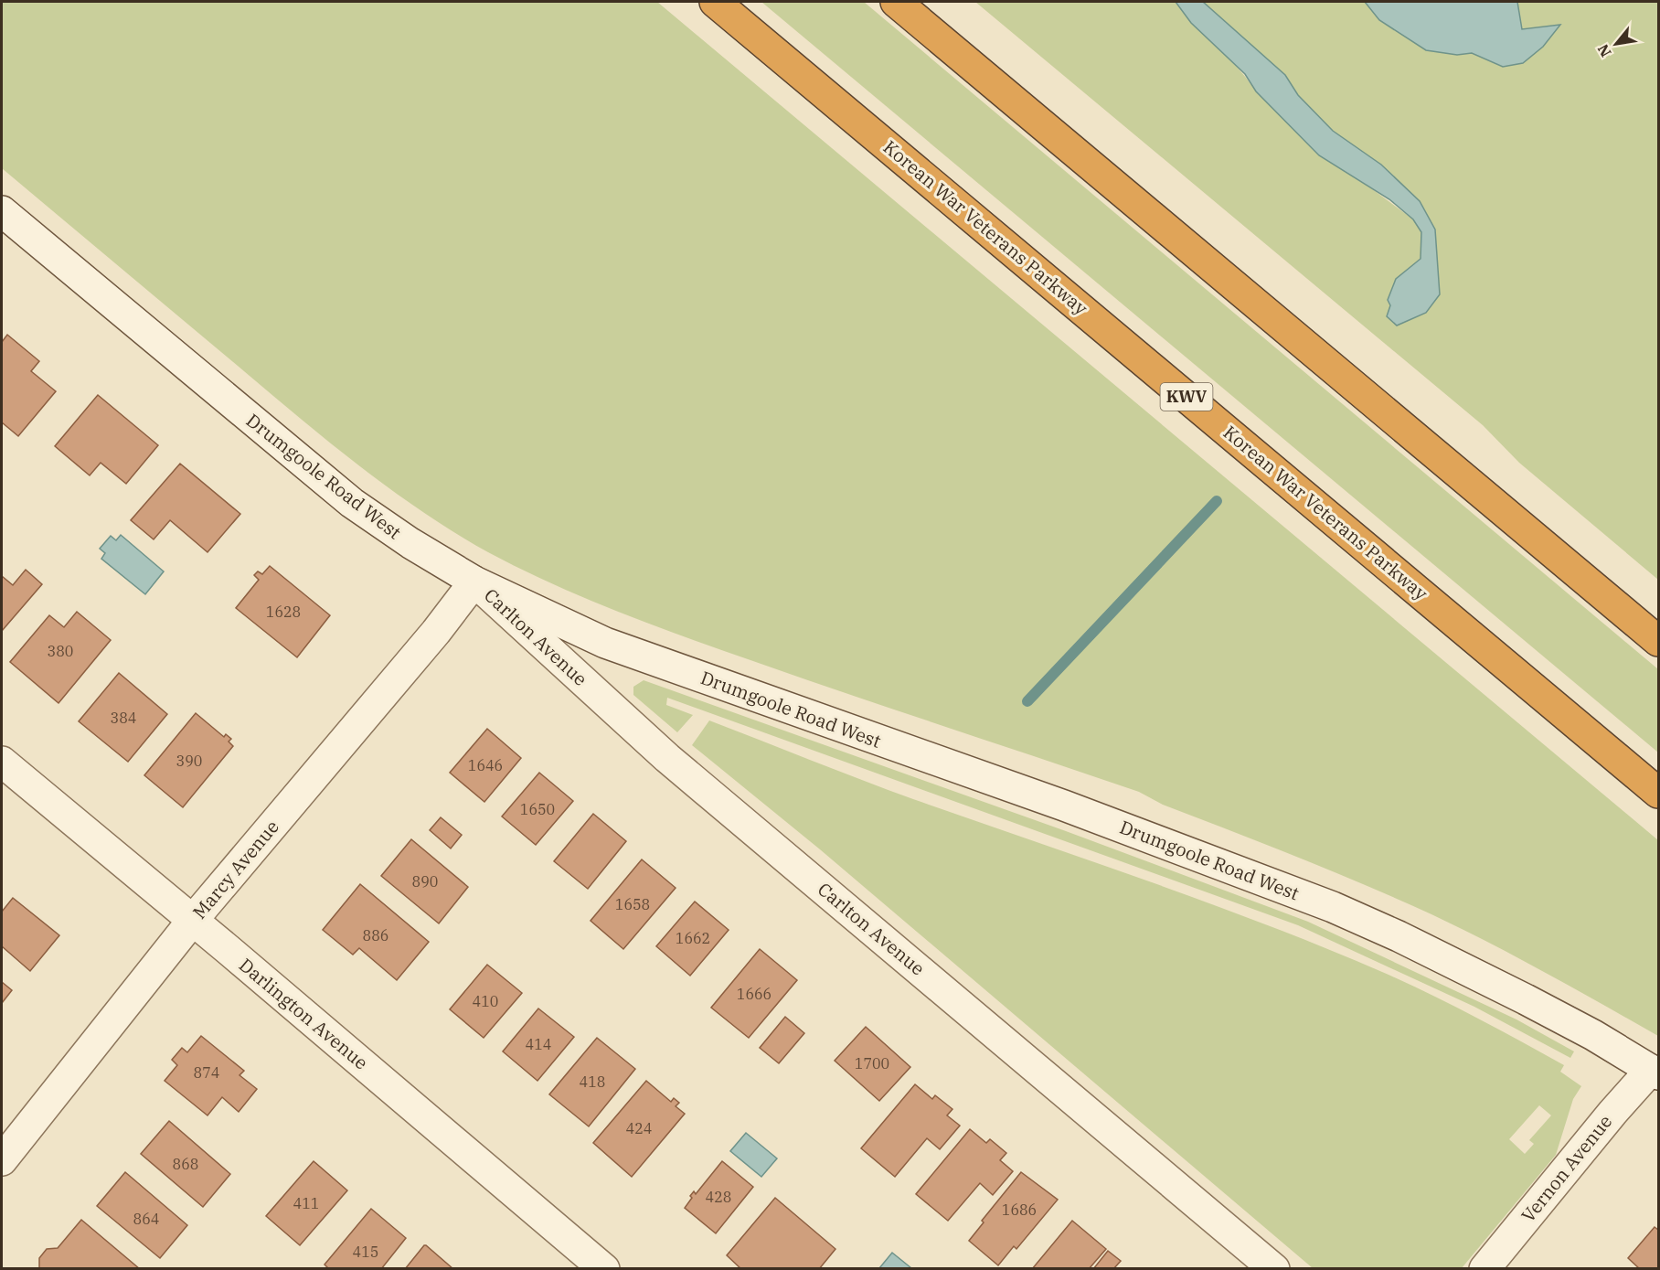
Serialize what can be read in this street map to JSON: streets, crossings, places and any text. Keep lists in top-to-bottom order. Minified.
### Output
{"streets":{"highway":["Korean War Veterans Parkway","KWV"],"street":["Drumgoole Road West","Carlton Avenue","Marcy Avenue","Darlington Avenue","Vernon Avenue"]},"crossings":[["Drumgoole Road West","Carlton Avenue"],["Drumgoole Road West","Marcy Avenue"],["Drumgoole Road West","Vernon Avenue"],["Carlton Avenue","Marcy Avenue"],["Marcy Avenue","Darlington Avenue"]],"house_numbers":["1628","380","384","390","1646","1650","890","1658","886","1662","1666","410","414","1700","874","418","424","868","428","411","1686","864","415"],"north":"bottom left"}
